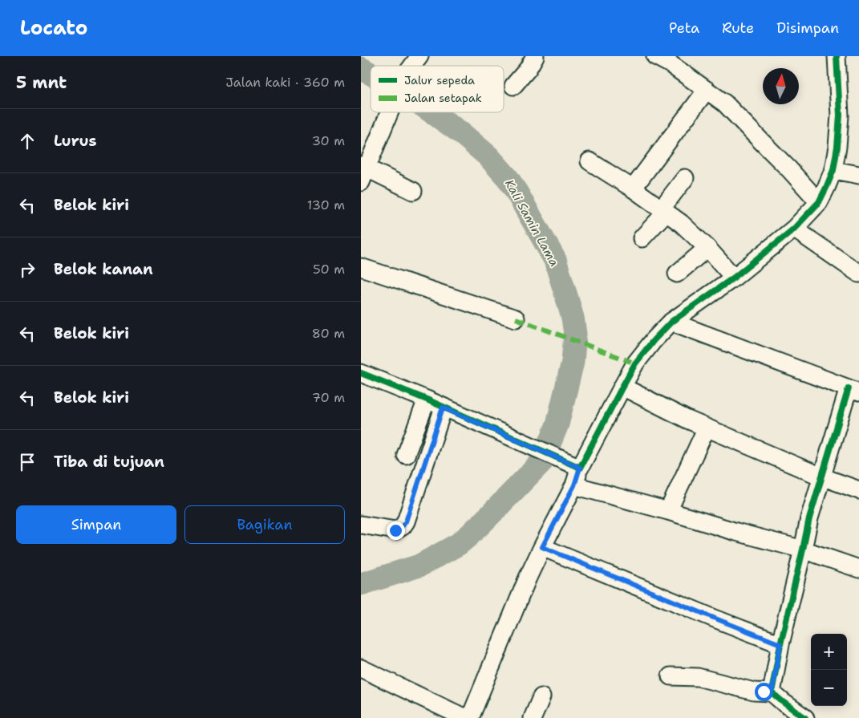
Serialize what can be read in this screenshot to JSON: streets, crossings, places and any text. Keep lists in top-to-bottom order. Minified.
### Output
{"water":["Kali Samin Lama"],"legend":["Jalur sepeda","Jalan setapak"],"north":"top","page":{"header":"Locato","nav":["Peta","Rute","Disimpan"],"heading":["5 mnt","Jalan kaki · 360 m"],"list":[["Lurus","30 m"],["Belok kiri","130 m"],["Belok kanan","50 m"],["Belok kiri","80 m"],["Belok kiri","70 m"],"Tiba di tujuan"],"buttons":["Simpan","Bagikan"],"map_buttons":["+","−"]}}
